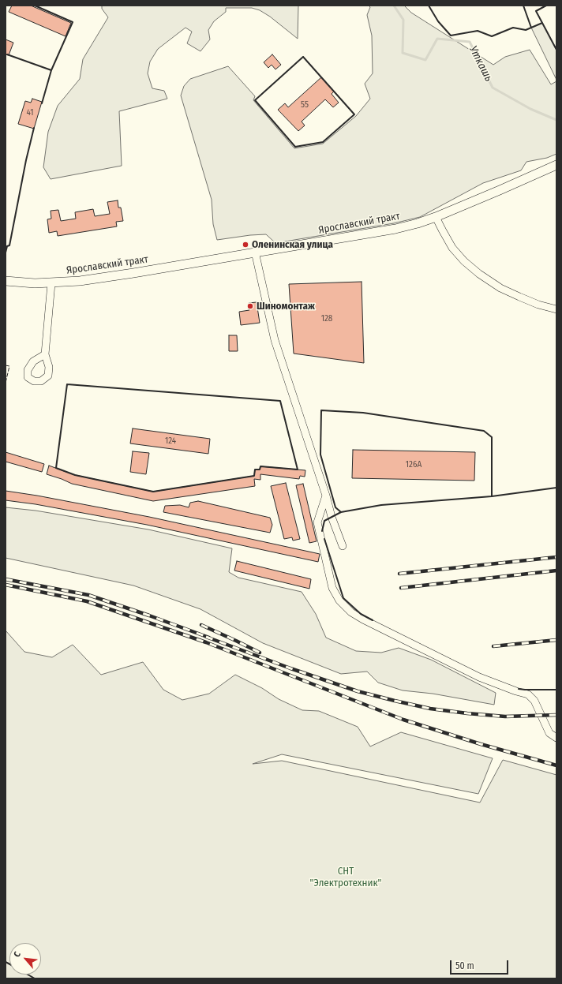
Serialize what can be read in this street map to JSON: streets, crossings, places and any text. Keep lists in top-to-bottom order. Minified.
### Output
{"streets":{"street":["Ярославский тракт"]},"water":["Уткашь"],"parks":["СНТ \"Электротехник\""],"places":["Оленинская улица","Шиномонтаж"],"house_numbers":["55","41","128","124","126А"],"scale_bar":"50 m","north":"top left"}
